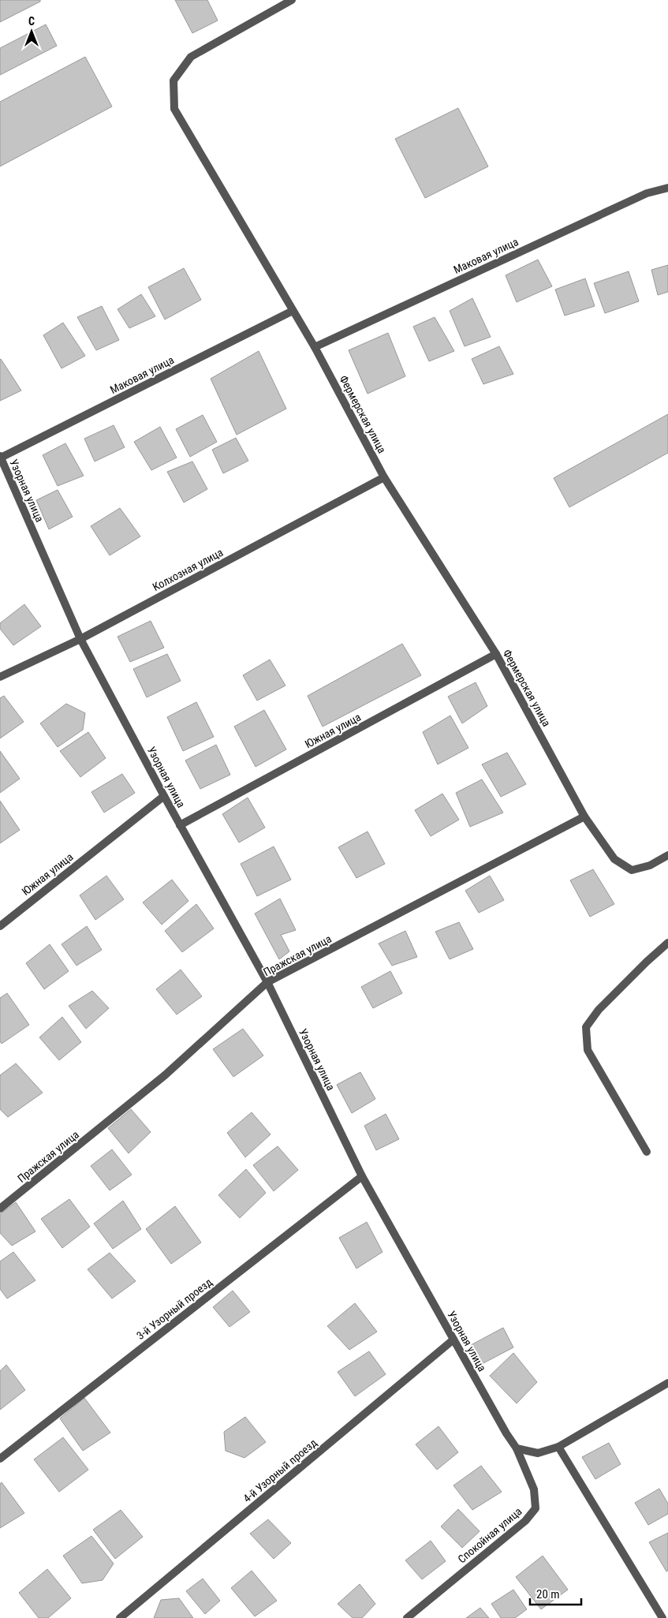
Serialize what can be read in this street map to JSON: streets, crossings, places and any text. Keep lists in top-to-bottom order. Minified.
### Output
{"streets":{"street":["Маковая улица","Фермерская улица","Узорная улица","Колхозная улица","Южная улица","Пражская улица","3-й Узорный проезд","4-й Узорный проезд","Спокойная улица"]},"crossings":[["Маковая улица","Фермерская улица"],["Маковая улица","Узорная улица"],["Фермерская улица","Колхозная улица"],["Фермерская улица","Южная улица"],["Фермерская улица","Пражская улица"],["Узорная улица","Колхозная улица"],["Узорная улица","Южная улица"],["Узорная улица","Пражская улица"],["Узорная улица","3-й Узорный проезд"],["Узорная улица","4-й Узорный проезд"],["Узорная улица","Спокойная улица"]],"scale_bar":"20 m","north":"top"}
